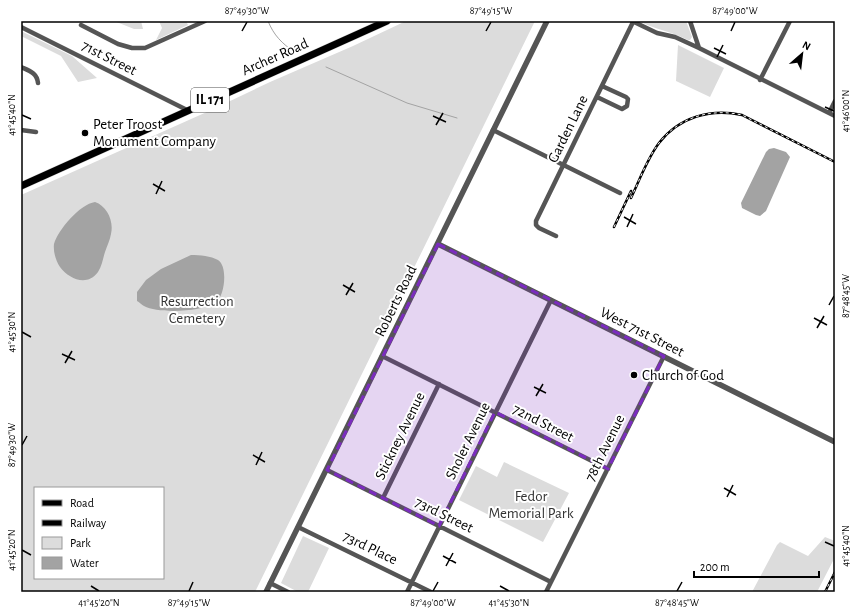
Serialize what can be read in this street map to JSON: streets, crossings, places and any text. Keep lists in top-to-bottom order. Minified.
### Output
{"streets":{"main road":["Archer Road","IL 171"],"street":["71st Street","Garden Lane","Roberts Road","West 71st Street","72nd Street","Stickney Avenue","Sholer Avenue","78th Avenue","73rd Street","73rd Place"]},"crossings":[["Archer Road","71st Street"],["Roberts Road","West 71st Street"],["Roberts Road","72nd Street"],["Roberts Road","73rd Street"],["Roberts Road","73rd Place"],["West 71st Street","Sholer Avenue"],["West 71st Street","78th Avenue"],["72nd Street","Stickney Avenue"],["72nd Street","Sholer Avenue"],["72nd Street","78th Avenue"],["Stickney Avenue","73rd Street"],["Sholer Avenue","73rd Street"],["Sholer Avenue","73rd Place"],["78th Avenue","73rd Street"]],"parks":["Resurrection Cemetery","Fedor Memorial Park"],"places":["Peter Troost Monument Company","Church of God"],"legend":["Road","Railway","Park","Water"],"scale_bar":"200 m","north":"top right","coordinates":["87°49'30\"W","87°49'15\"W","87°49'00\"W","41°46'00\"N","41°45'40\"N","87°48'45\"W","41°45'30\"N","41°45'20\"N"]}
